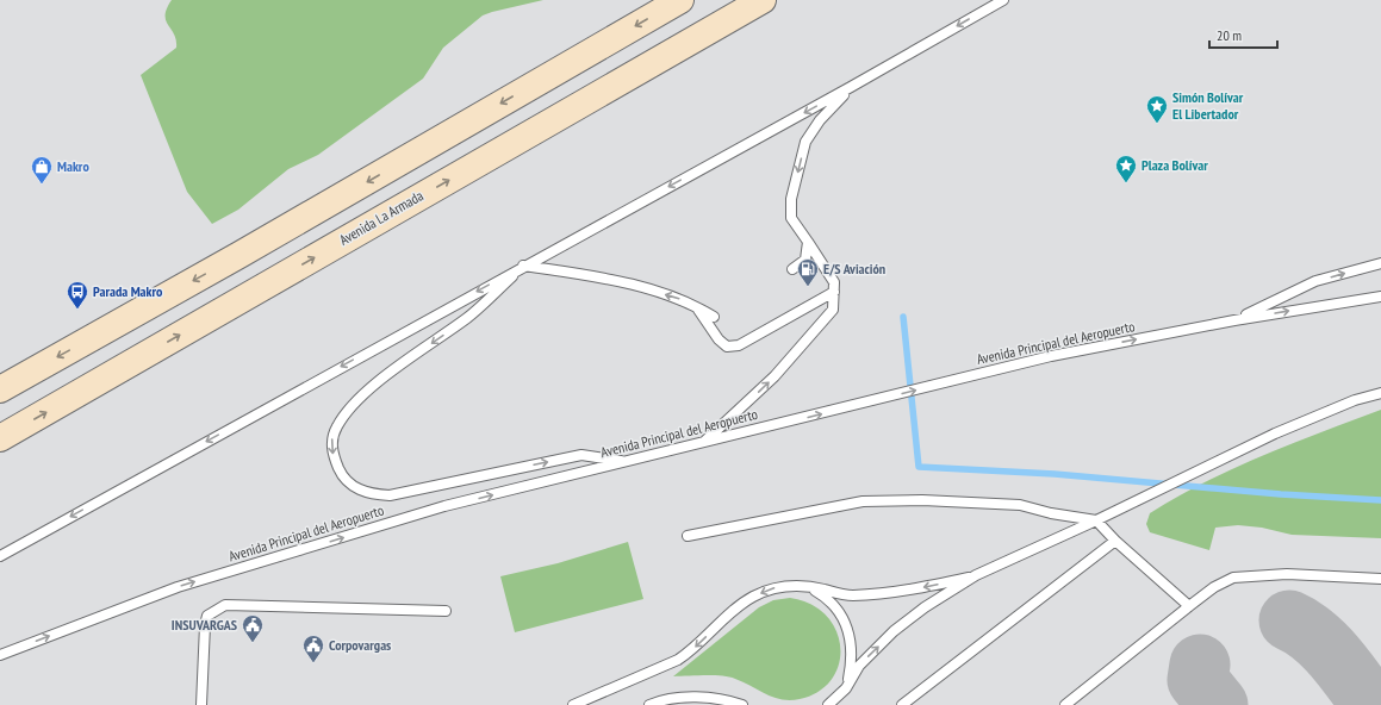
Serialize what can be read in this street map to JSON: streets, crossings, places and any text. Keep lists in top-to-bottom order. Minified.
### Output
{"streets":{"main road":["Avenida La Armada"],"lane":["Avenida Principal del Aeropuerto"]},"one_way":["Avenida Principal del Aeropuerto"],"places":{"place":["Simón Bolívar El Libertador","Plaza Bolívar"],"shop":["Makro"],"fuel station":["E/S Aviación"],"bus stop":["Parada Makro"],"public building":["INSUVARGAS","Corpovargas"]},"scale_bar":"20 m"}
